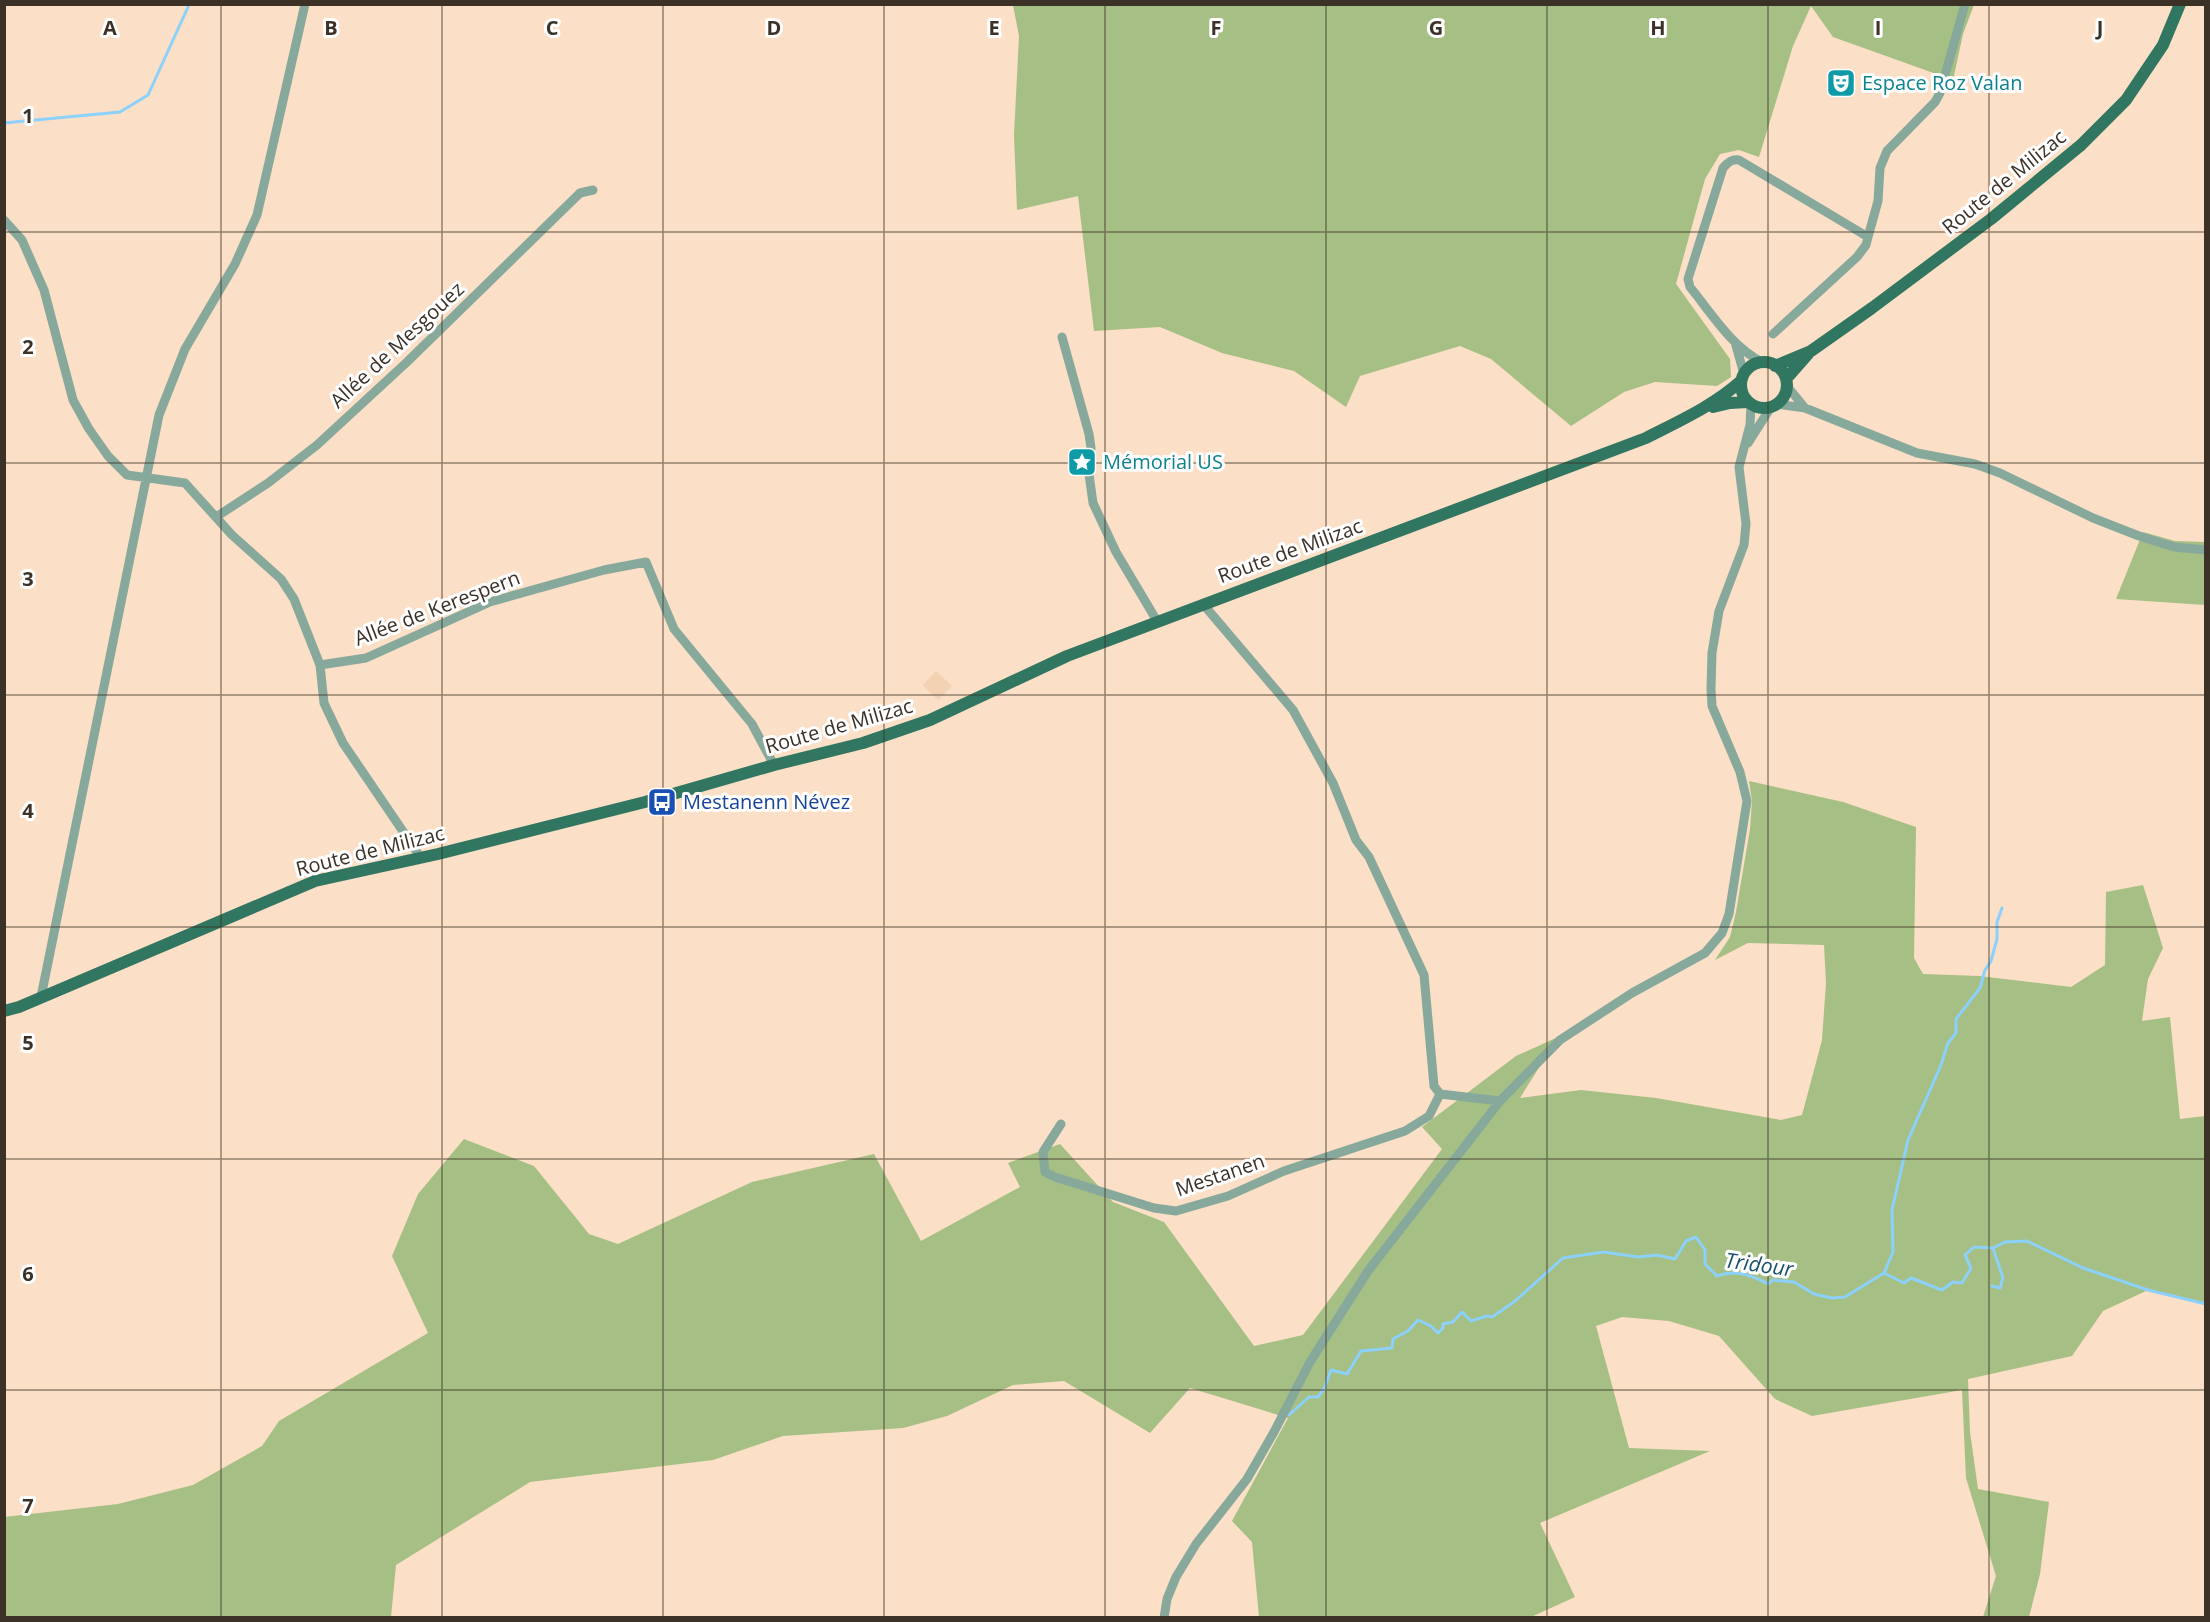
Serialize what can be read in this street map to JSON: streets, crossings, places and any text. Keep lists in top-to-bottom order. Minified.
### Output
{"streets":{"main road":["Route de Milizac"],"street":["Allée de Mesgouez","Allée de Kerespern","Mestanen"]},"crossings":[["Route de Milizac","Allée de Kerespern"]],"water":["Tridour"],"places":{"theatre":["Espace Roz Valan"],"place":["Mémorial US"],"bus stop":["Mestanenn Névez"]},"grid":{"columns":["A","B","C","D","E","F","G","H","I","J"],"rows":["1","2","3","4","5","6","7"]}}
